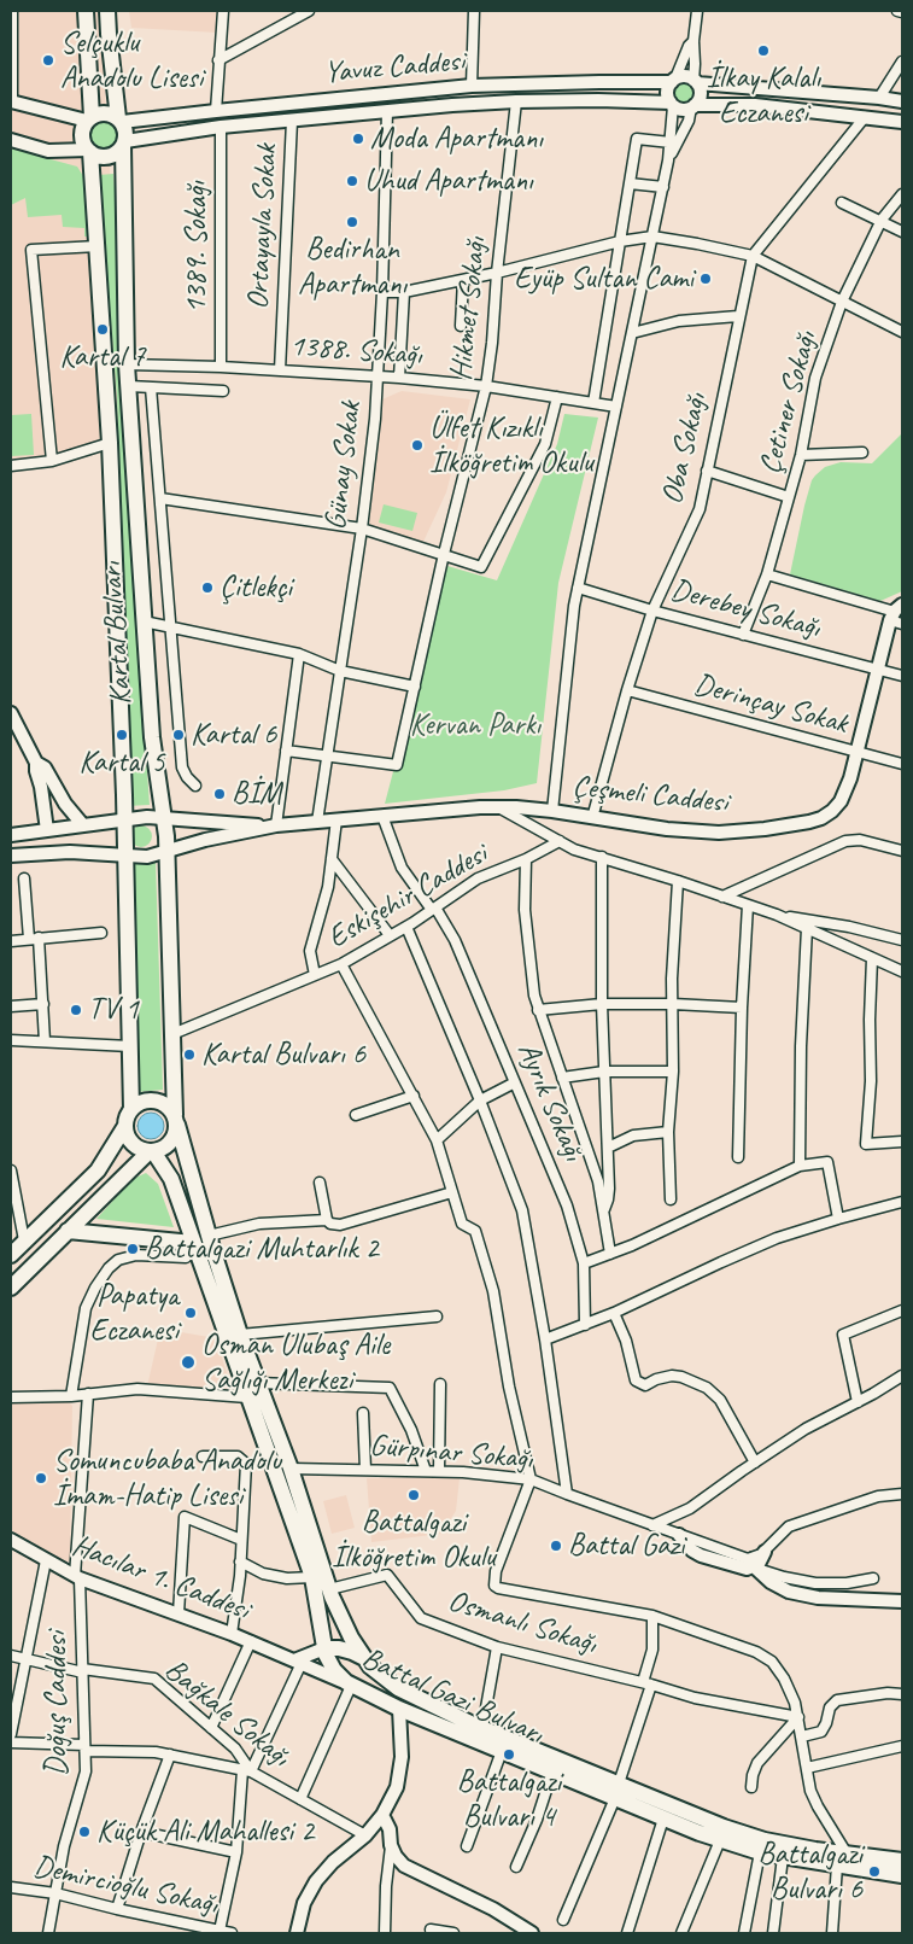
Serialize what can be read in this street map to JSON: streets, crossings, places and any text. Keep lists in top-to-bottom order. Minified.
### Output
{"streets":{"main road":["Kartal Bulvarı","Battal Gazi Bulvarı"],"street":["Yavuz Caddesi","Ortayayla Sokak","1389. Sokağı","Hikmet Sokağı","1388. Sokağı","Çetiner Sokağı","Oba Sokağı","Günay Sokak","Derebey Sokağı","Derinçay Sokak","Çeşmeli Caddesi","Eskişehir Caddesi","Ayrık Sokağı","Gürpınar Sokağı","Hacılar 1. Caddesi","Osmanlı Sokağı","Doğuş Caddesi","Bağkale Sokağı","Demircioğlu Sokağı"]},"crossings":[["Yavuz Caddesi","Ortayayla Sokak"],["Yavuz Caddesi","1389. Sokağı"],["Yavuz Caddesi","Hikmet Sokağı"],["Yavuz Caddesi","Günay Sokak"],["Yavuz Caddesi","Kartal Bulvarı"],["Ortayayla Sokak","1388. Sokağı"],["1389. Sokağı","1388. Sokağı"],["Hikmet Sokağı","1388. Sokağı"],["Hikmet Sokağı","Günay Sokak"],["1388. Sokağı","Günay Sokak"],["1388. Sokağı","Kartal Bulvarı"],["Çetiner Sokağı","Derebey Sokağı"],["Oba Sokağı","Derebey Sokağı"],["Oba Sokağı","Derinçay Sokak"],["Oba Sokağı","Çeşmeli Caddesi"],["Günay Sokak","Çeşmeli Caddesi"],["Derebey Sokağı","Çeşmeli Caddesi"],["Kartal Bulvarı","Çeşmeli Caddesi"],["Kartal Bulvarı","Eskişehir Caddesi"],["Kartal Bulvarı","Battal Gazi Bulvarı"],["Derinçay Sokak","Çeşmeli Caddesi"],["Çeşmeli Caddesi","Ayrık Sokağı"],["Eskişehir Caddesi","Ayrık Sokağı"],["Gürpınar Sokağı","Battal Gazi Bulvarı"],["Hacılar 1. Caddesi","Battal Gazi Bulvarı"],["Hacılar 1. Caddesi","Doğuş Caddesi"],["Osmanlı Sokağı","Battal Gazi Bulvarı"],["Doğuş Caddesi","Bağkale Sokağı"],["Doğuş Caddesi","Demircioğlu Sokağı"]],"parks":["Kervan Parkı"],"places":["İlkay Kalalı Eczanesi","Selçuklu Anadolu Lisesi","Moda Apartmanı","Uhud Apartmanı","Bedirhan Apartmanı","Eyüp Sultan Cami","Kartal 7","Ülfet Kızıklı İlköğretim Okulu","Çitlekçi","Kartal 5","Kartal 6","BİM","TV 1","Kartal Bulvarı 6","Battalgazi Muhtarlık 2","Papatya Eczanesi","Osman Ulubaş Aile Sağlığı Merkezi","Somuncubaba Anadolu İmam-Hatip Lisesi","Battalgazi İlköğretim Okulu","Battal Gazi","Battalgazi Bulvarı 4","Küçük Ali Mahallesi 2","Battalgazi Bulvarı 6"]}
